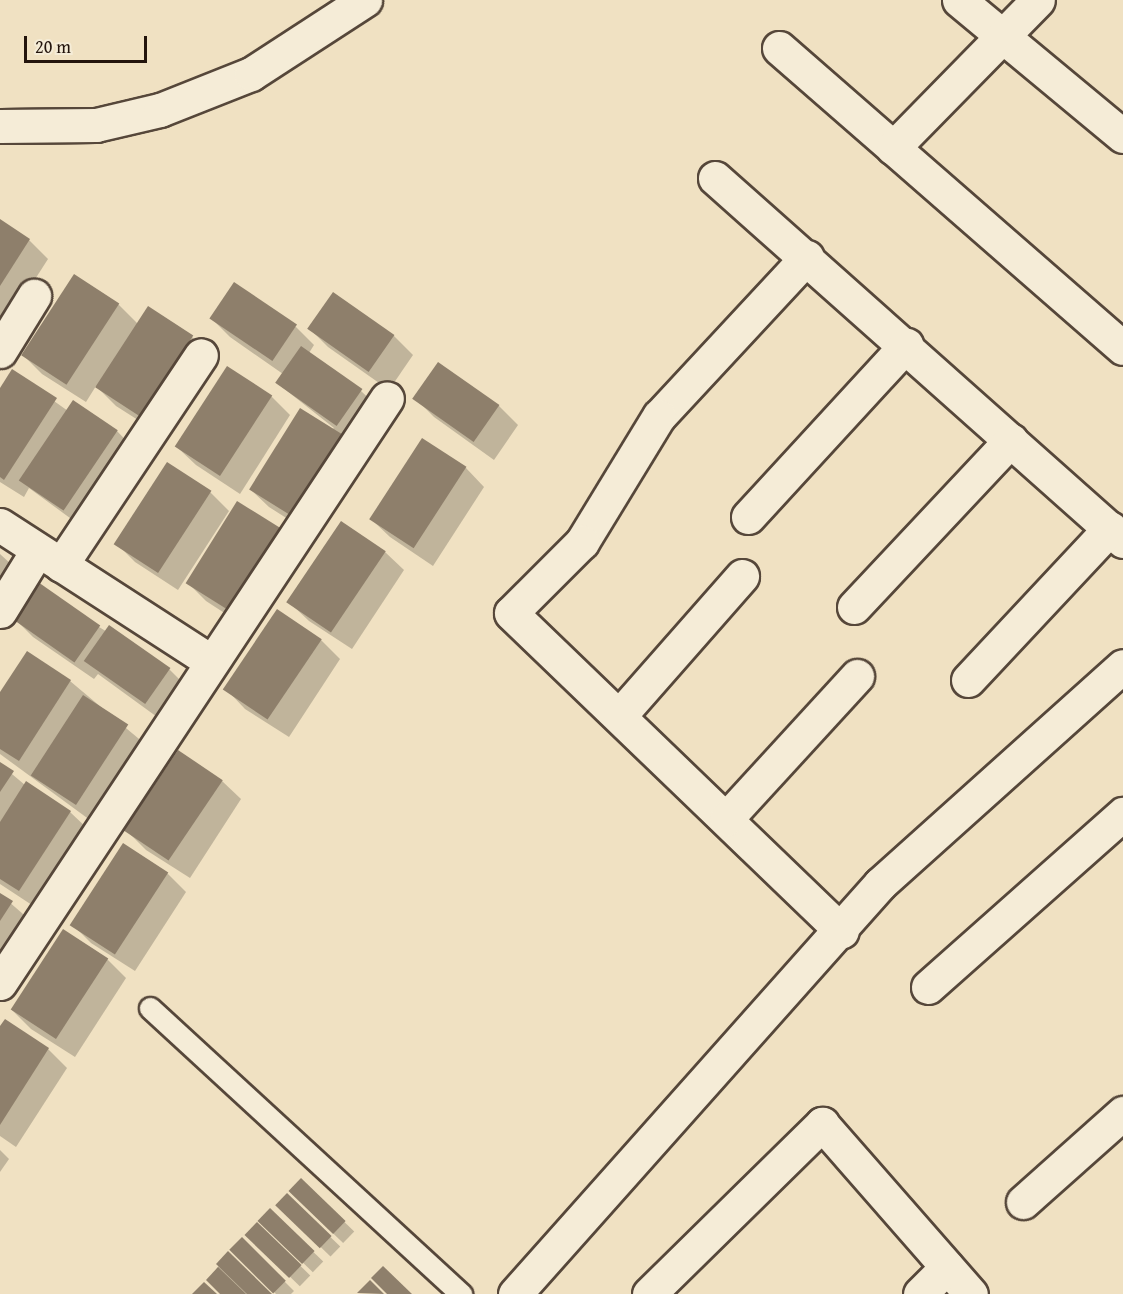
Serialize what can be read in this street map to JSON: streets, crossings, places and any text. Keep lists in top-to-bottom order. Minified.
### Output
{"scale_bar":"20 m"}
